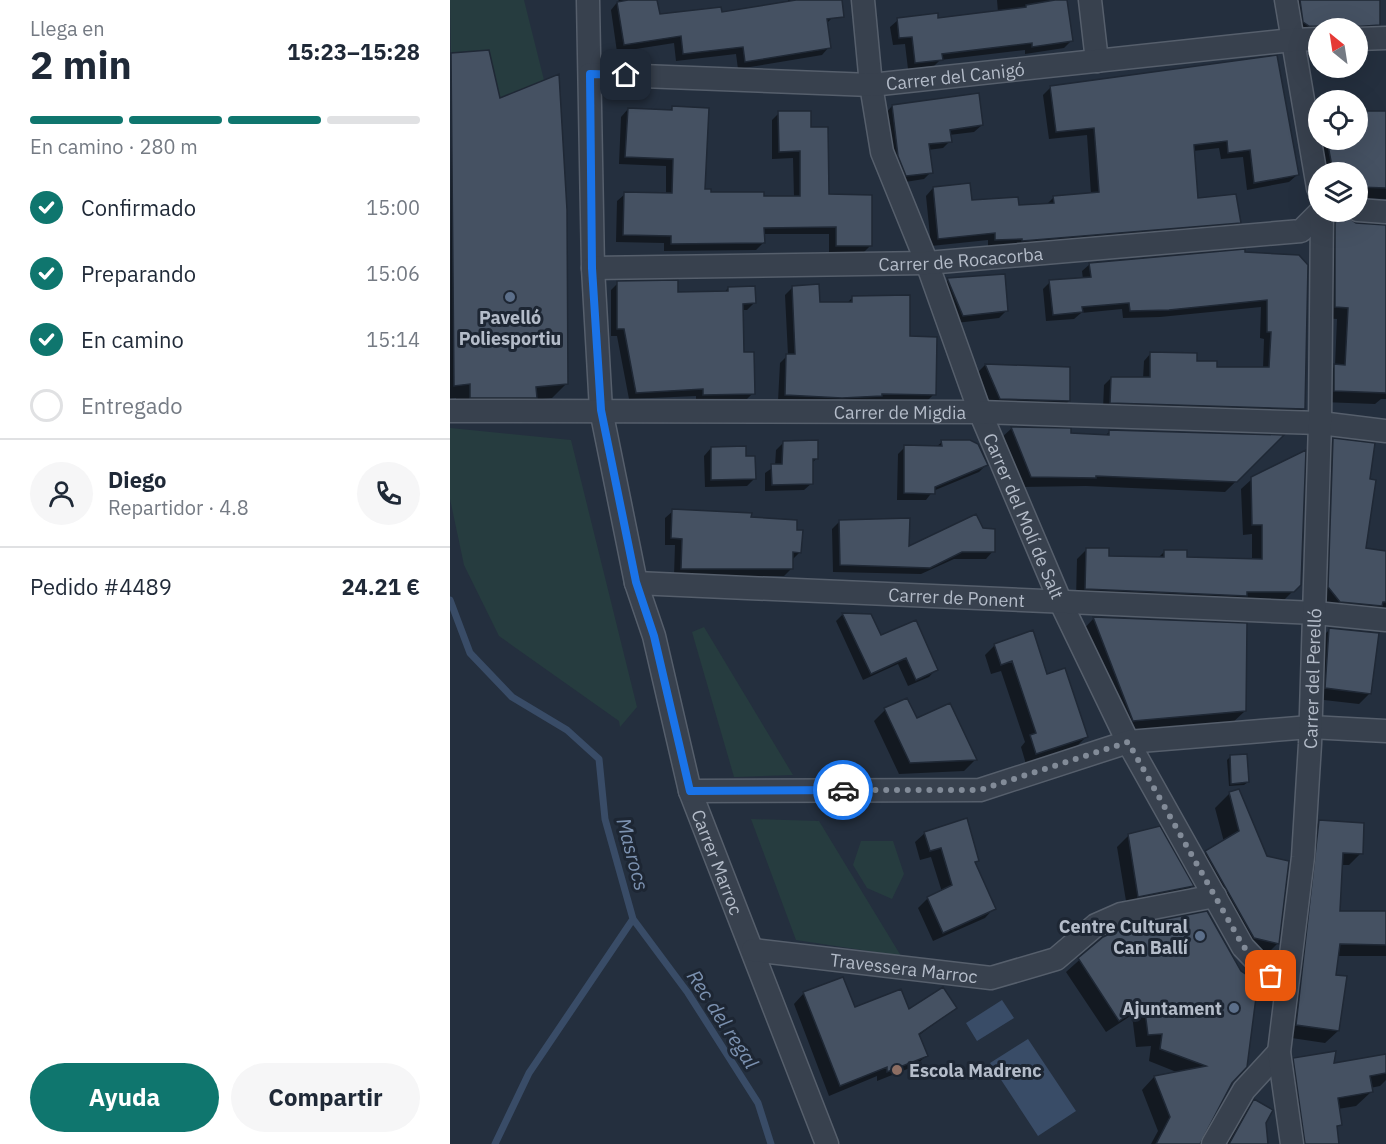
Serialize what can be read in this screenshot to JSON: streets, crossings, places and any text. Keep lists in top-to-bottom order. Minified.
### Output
{"streets":{"street":["Carrer del Canigó","Carrer de Rocacorba","Carrer de Migdia","Carrer del Molí de Salt","Carrer de Ponent","Carrer del Perelló","Carrer Marroc","Travessera Marroc"]},"crossings":[["Carrer del Canigó","Carrer del Molí de Salt"],["Carrer del Canigó","Carrer Marroc"],["Carrer de Rocacorba","Carrer del Molí de Salt"],["Carrer de Rocacorba","Carrer Marroc"],["Carrer de Migdia","Carrer del Molí de Salt"],["Carrer de Migdia","Carrer del Perelló"],["Carrer de Migdia","Carrer Marroc"],["Carrer del Molí de Salt","Carrer de Ponent"],["Carrer del Molí de Salt","Carrer del Perelló"],["Carrer del Molí de Salt","Travessera Marroc"],["Carrer de Ponent","Carrer del Perelló"],["Carrer de Ponent","Carrer Marroc"],["Carrer Marroc","Travessera Marroc"]],"water":["Masrocs","Rec del regal"],"places":["Pavelló Poliesportiu","Centre Cultural Can Ballí","Ajuntament","Escola Madrenc"],"north":"top left","page":{"heading":["2 min","Llega en","15:23–15:28"],"panel":["Diego","Repartidor · 4.8","Pedido #4489","24.21 €"],"bar":"En camino · 280 m","list":[["Confirmado","15:00"],["Preparando","15:06"],["En camino","15:14"],"Entregado"],"buttons":["Ayuda","Compartir"]}}
